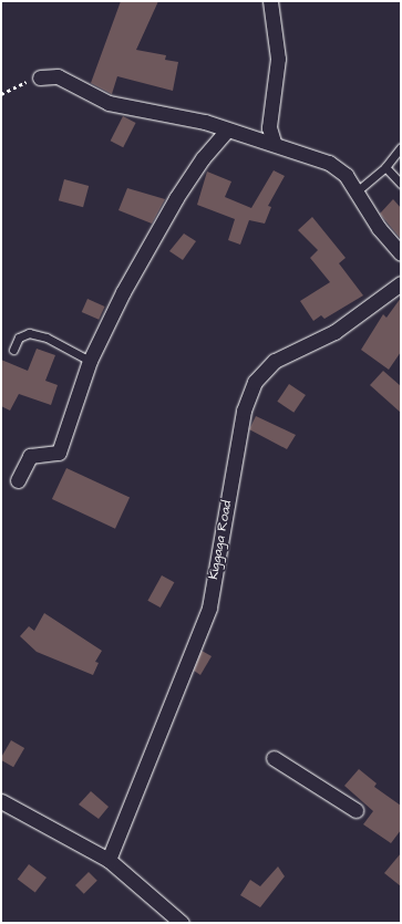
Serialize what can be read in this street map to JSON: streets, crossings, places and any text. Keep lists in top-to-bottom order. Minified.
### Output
{"streets":{"street":["Kiggaga Road"]}}
